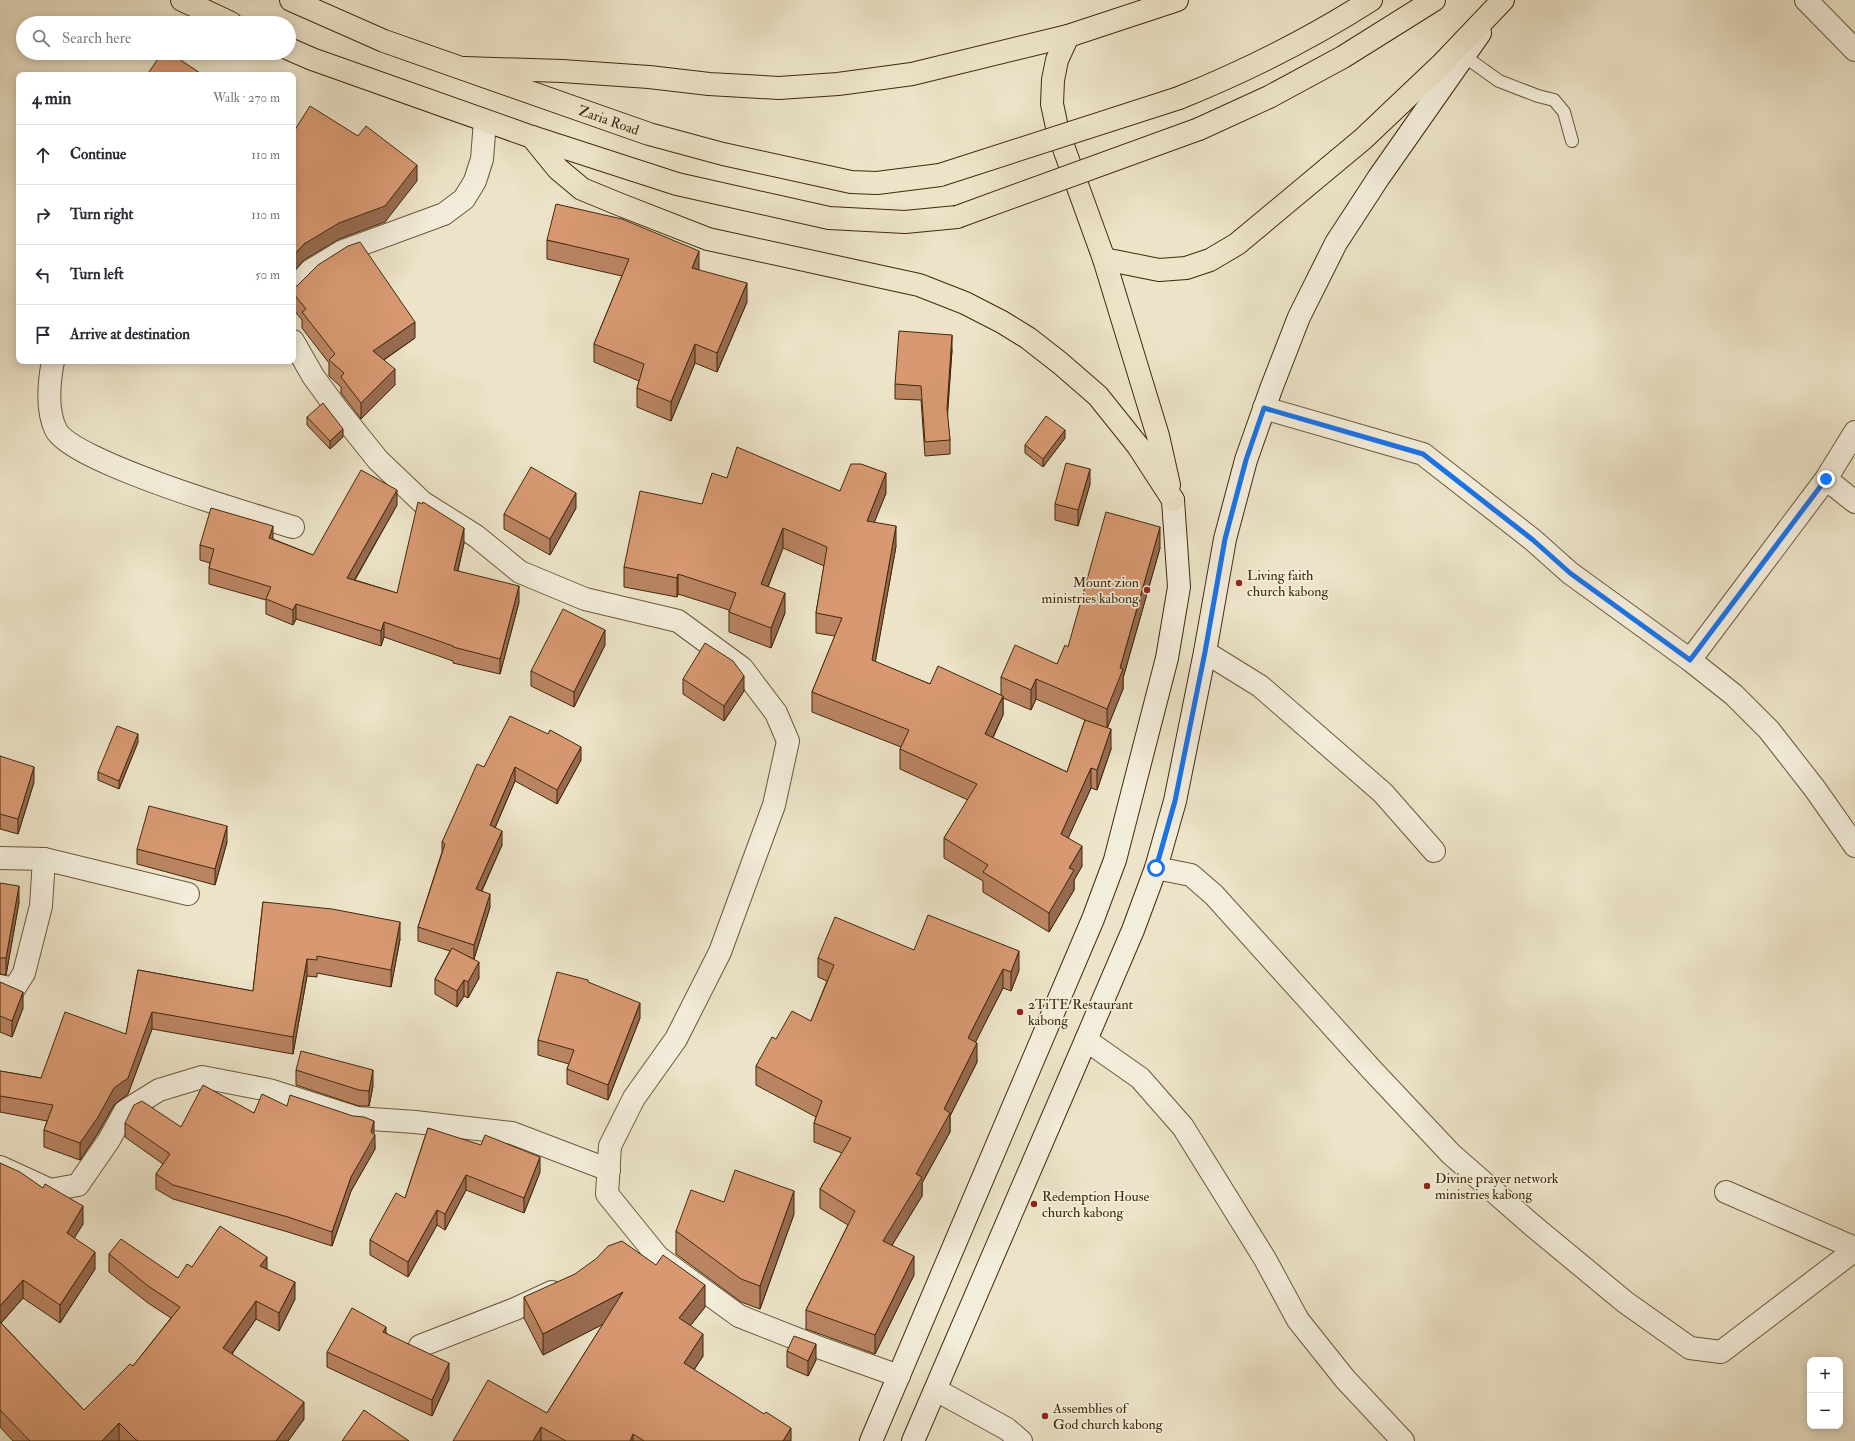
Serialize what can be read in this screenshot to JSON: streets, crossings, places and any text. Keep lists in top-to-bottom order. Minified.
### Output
{"streets":{"highway":["Zaria Road"]},"places":["Living faith church kabong","Mount zion ministries kabong","2TiTE Restaurant kabong","Divine prayer network ministries kabong","Redemption House church kabong","Assemblies of God church kabong"],"page":{"search":"Search here","heading":["4 min","Walk · 270 m"],"list":[["Continue","110 m"],["Turn right","110 m"],["Turn left","50 m"],"Arrive at destination"],"map_buttons":["+","−"]}}
